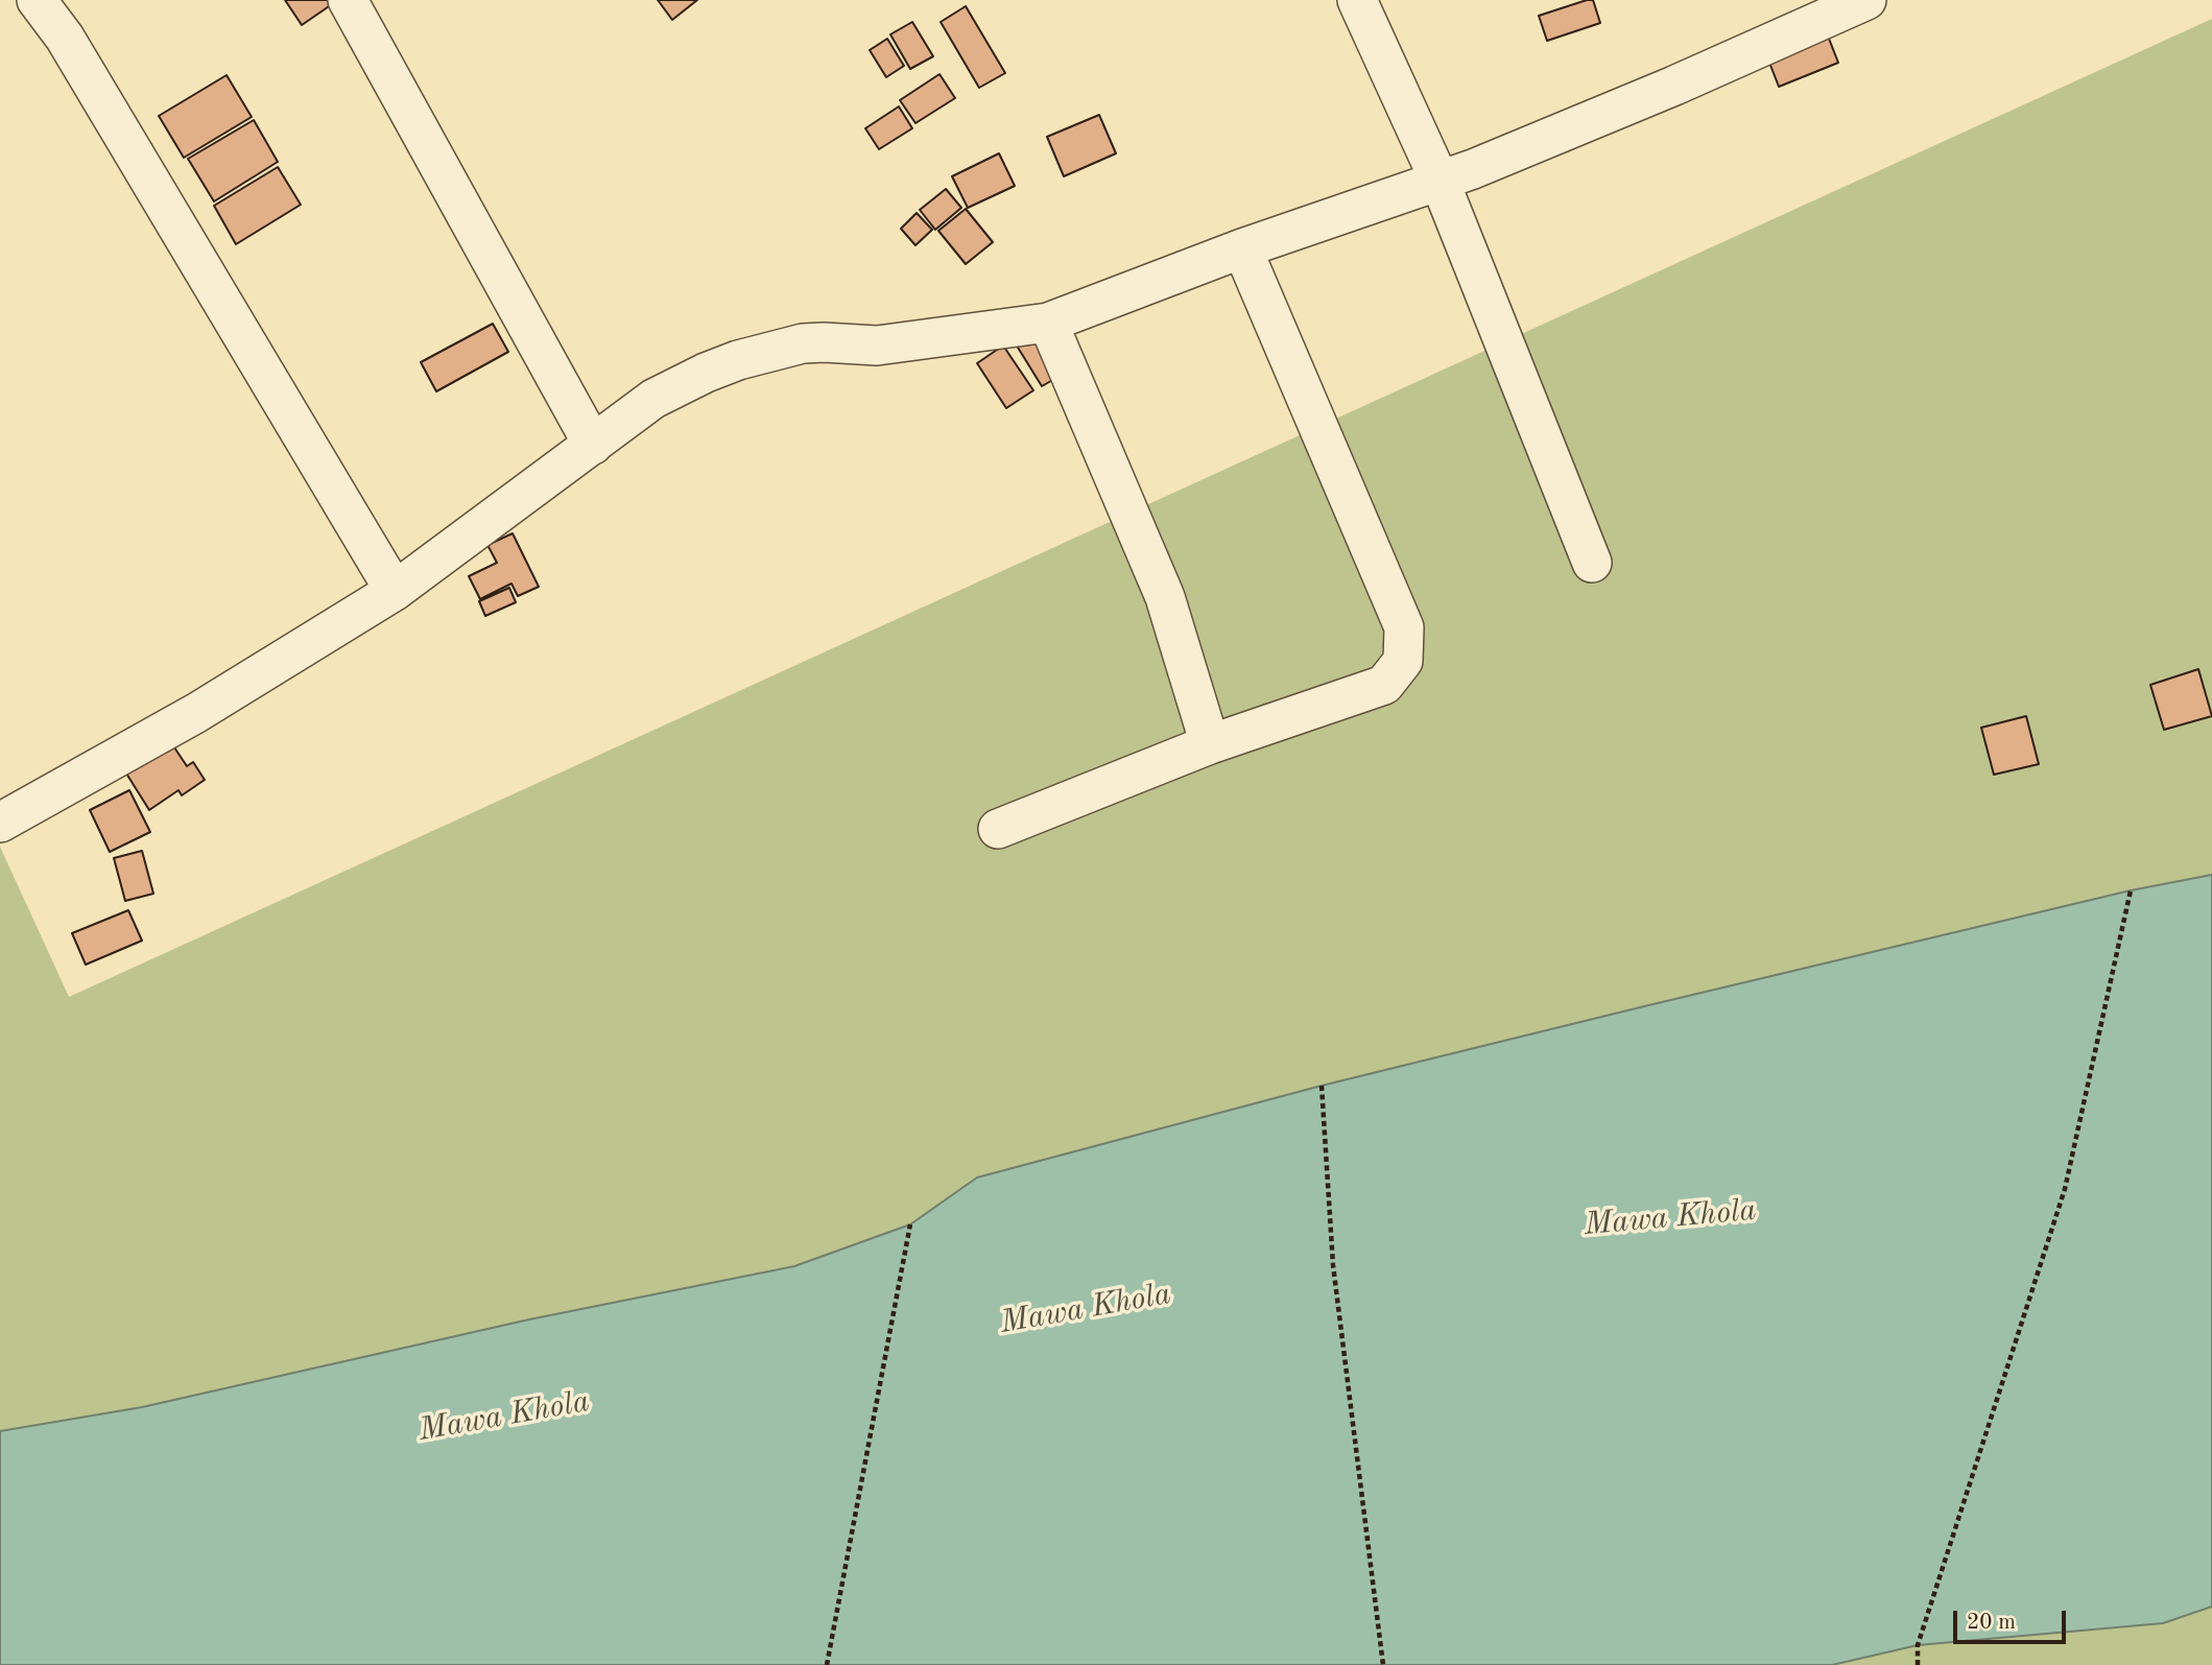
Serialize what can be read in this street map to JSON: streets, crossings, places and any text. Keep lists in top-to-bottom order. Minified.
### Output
{"water":["Mawa Khola"],"scale_bar":"20 m"}
